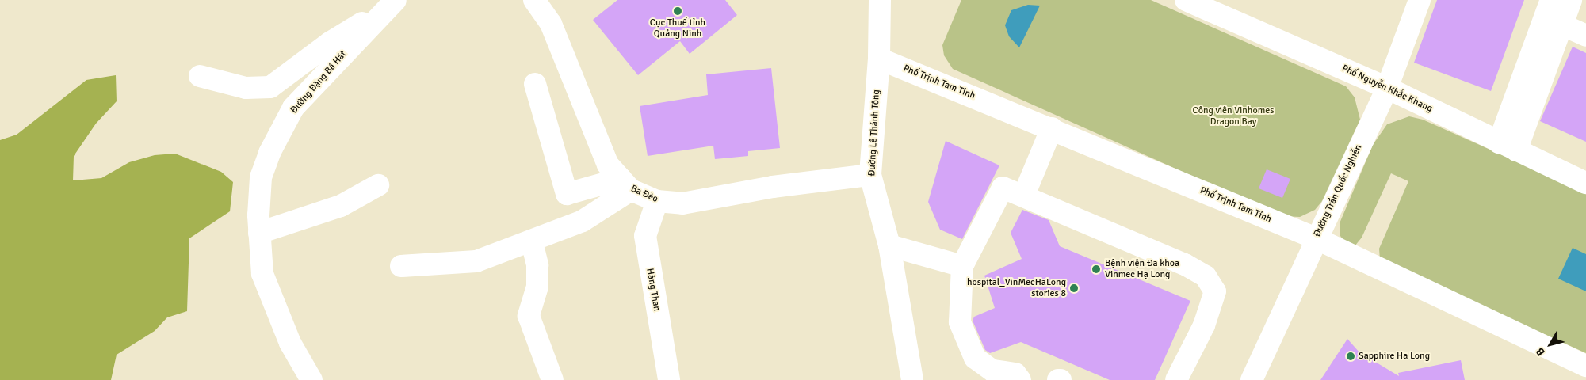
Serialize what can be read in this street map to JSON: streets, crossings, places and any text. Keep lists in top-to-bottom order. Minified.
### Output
{"streets":{"street":["Đường Đặng Bá Hát","Phố Trịnh Tam Tỉnh","Phố Nguyễn Khắc Khang","Đường Lê Thánh Tông","Đường Trần Quốc Nghiễn","Ba Đèo","Hàng Than"]},"crossings":[["Phố Trịnh Tam Tỉnh","Đường Lê Thánh Tông"],["Phố Trịnh Tam Tỉnh","Đường Trần Quốc Nghiễn"],["Phố Nguyễn Khắc Khang","Đường Trần Quốc Nghiễn"],["Đường Lê Thánh Tông","Ba Đèo"],["Ba Đèo","Hàng Than"]],"parks":["Công viên Vinhomes Dragon Bay"],"places":["Cục Thuế tỉnh Quảng Ninh","Bệnh viện Đa khoa Vinmec Hạ Long","hospital_VinMecHaLong stories 8","Sapphire Ha Long"],"north":"bottom left"}
